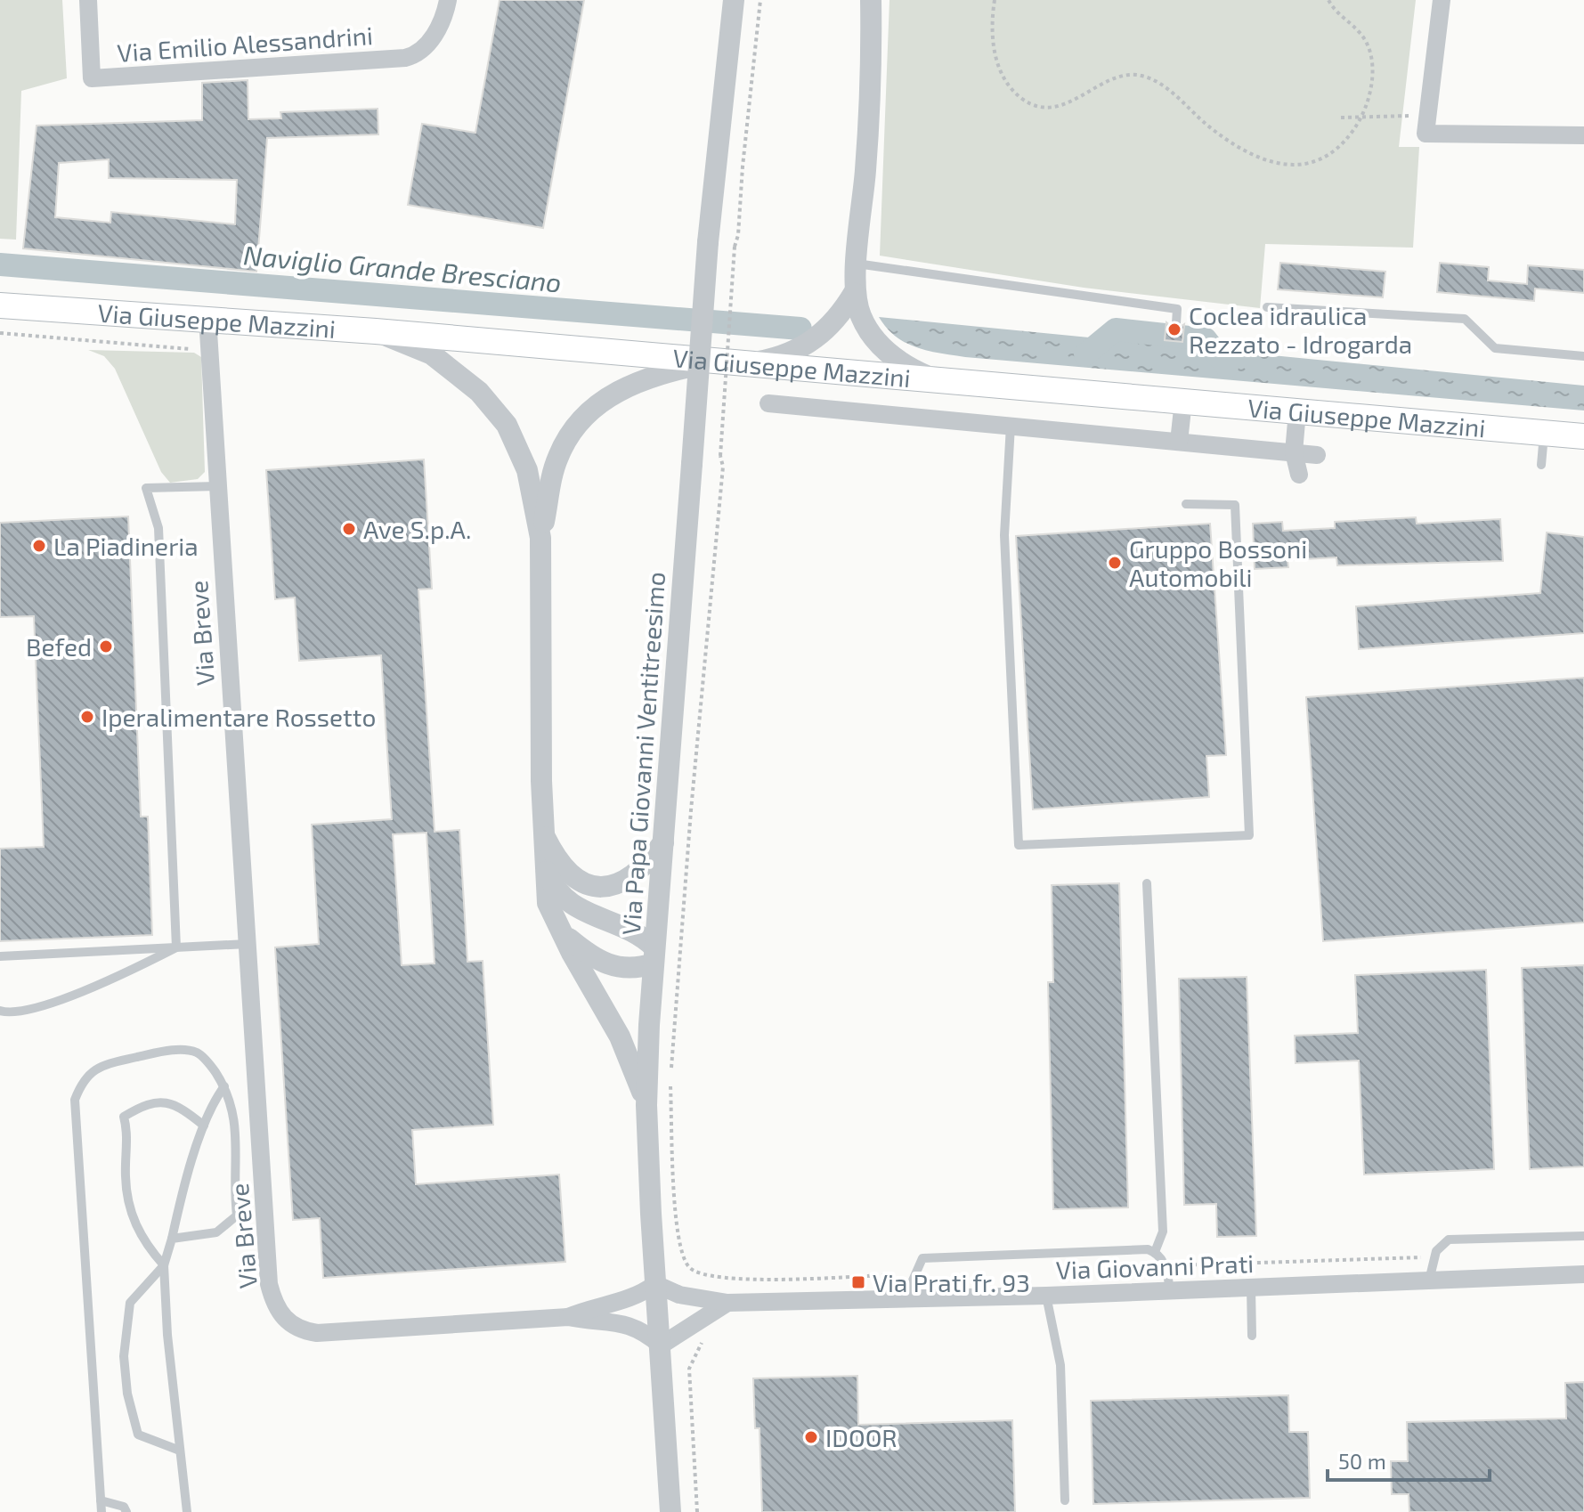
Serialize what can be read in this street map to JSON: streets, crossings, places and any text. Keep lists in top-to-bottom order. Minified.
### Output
{"streets":{"main road":["Via Giuseppe Mazzini"],"street":["Via Emilio Alessandrini","Via Breve","Via Papa Giovanni Ventitreesimo","Via Giovanni Prati"]},"crossings":[["Via Giuseppe Mazzini","Via Breve"],["Via Papa Giovanni Ventitreesimo","Via Giovanni Prati"]],"water":["Naviglio Grande Bresciano"],"places":{"other":["Coclea idraulica Rezzato - Idrogarda","Ave S.p.A.","La Piadineria","Gruppo Bossoni Automobili","Befed","Iperalimentare Rossetto","IDOOR"],"transit":["Via Prati fr. 93"]},"scale_bar":"50 m"}
